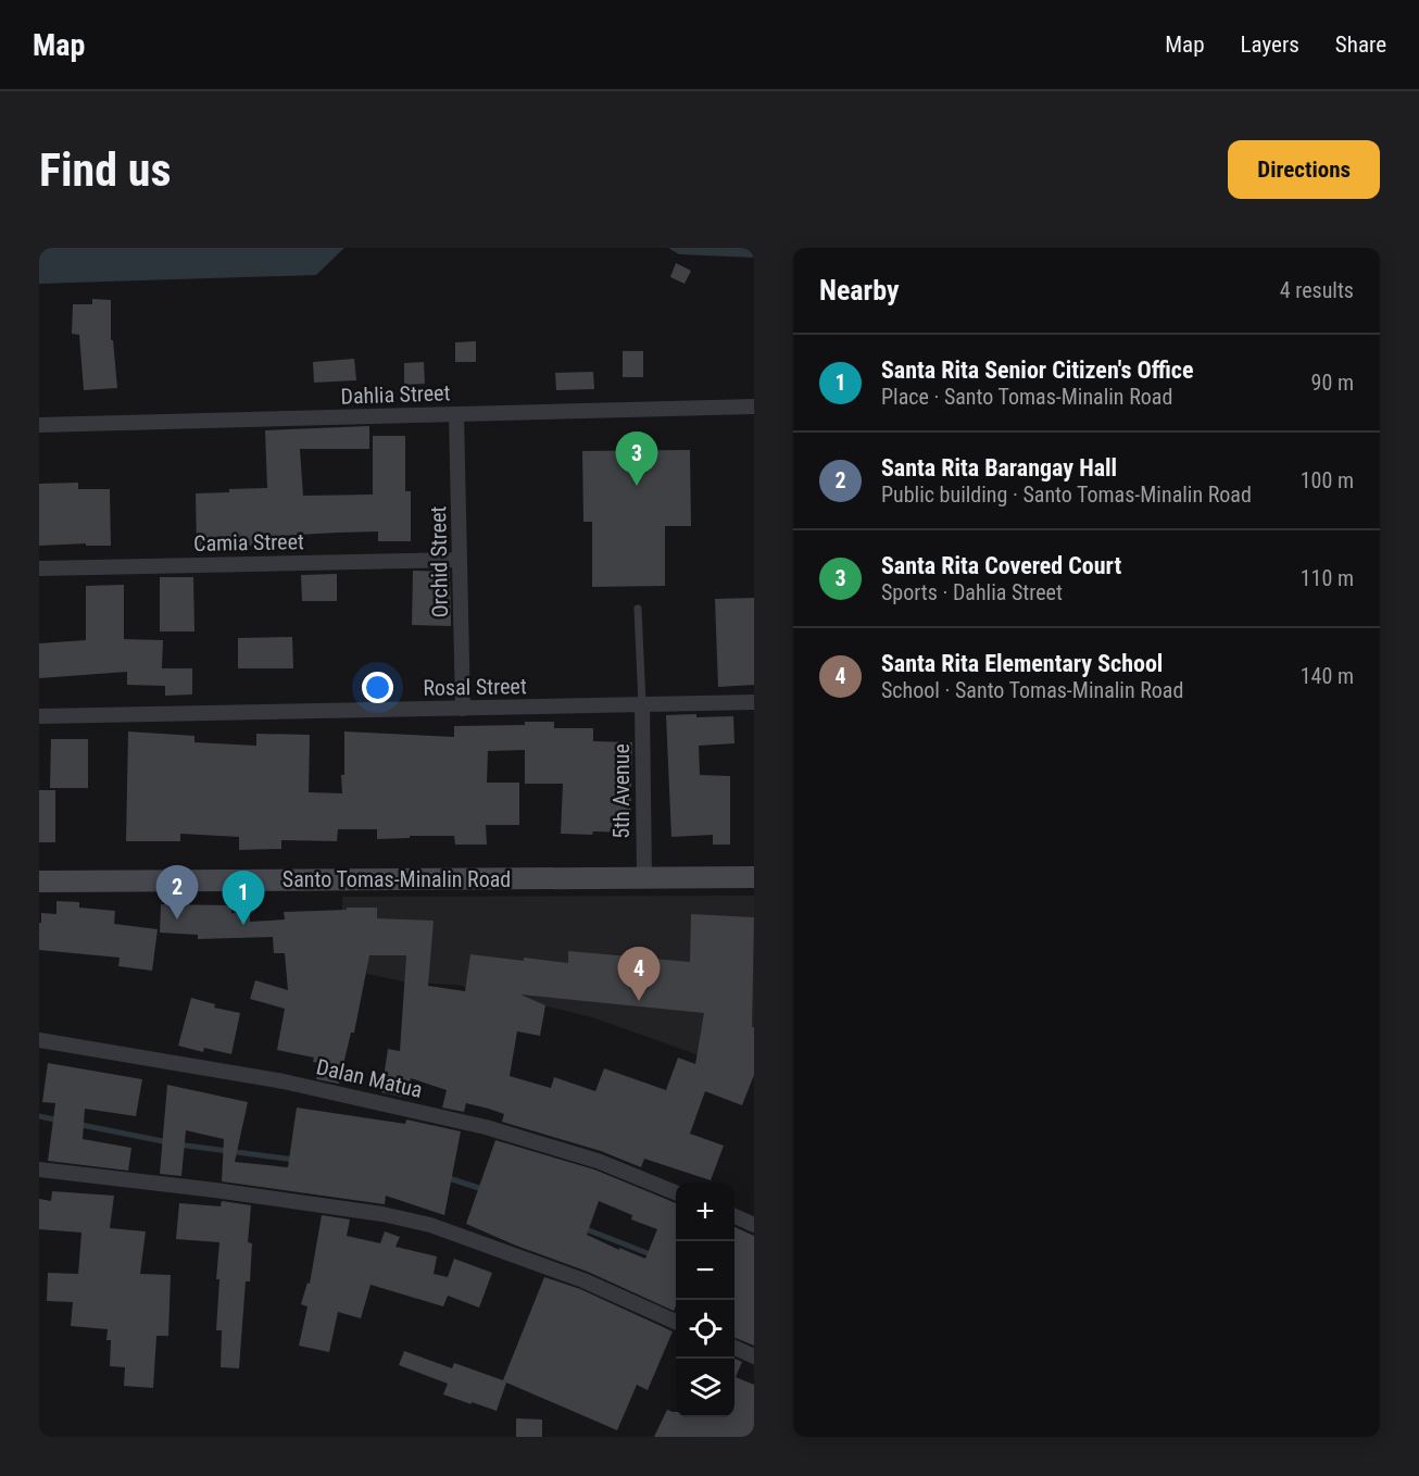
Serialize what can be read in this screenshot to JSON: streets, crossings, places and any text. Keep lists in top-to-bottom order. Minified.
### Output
{"streets":{"main road":["Santo Tomas-Minalin Road"],"street":["Dahlia Street","Camia Street","Orchid Street","Rosal Street","5th Avenue","Dalan Matua"]},"crossings":[["Dahlia Street","Orchid Street"],["Camia Street","Orchid Street"],["Orchid Street","Rosal Street"],["Rosal Street","5th Avenue"],["5th Avenue","Santo Tomas-Minalin Road"]],"page":{"header":"Map","nav":["Map","Layers","Share"],"buttons":"Directions","title":"Find us","heading":["Nearby","4 results"],"list":[{"mark":"1","name":"Santa Rita Senior Citizen's Office","note":"Place · Santo Tomas-Minalin Road","value":"90 m"},{"mark":"2","name":"Santa Rita Barangay Hall","note":"Public building · Santo Tomas-Minalin Road","value":"100 m"},{"mark":"3","name":"Santa Rita Covered Court","note":"Sports · Dahlia Street","value":"110 m"},{"mark":"4","name":"Santa Rita Elementary School","note":"School · Santo Tomas-Minalin Road","value":"140 m"}],"pins":["3","2","1","4"],"map_buttons":["+","−"]}}
